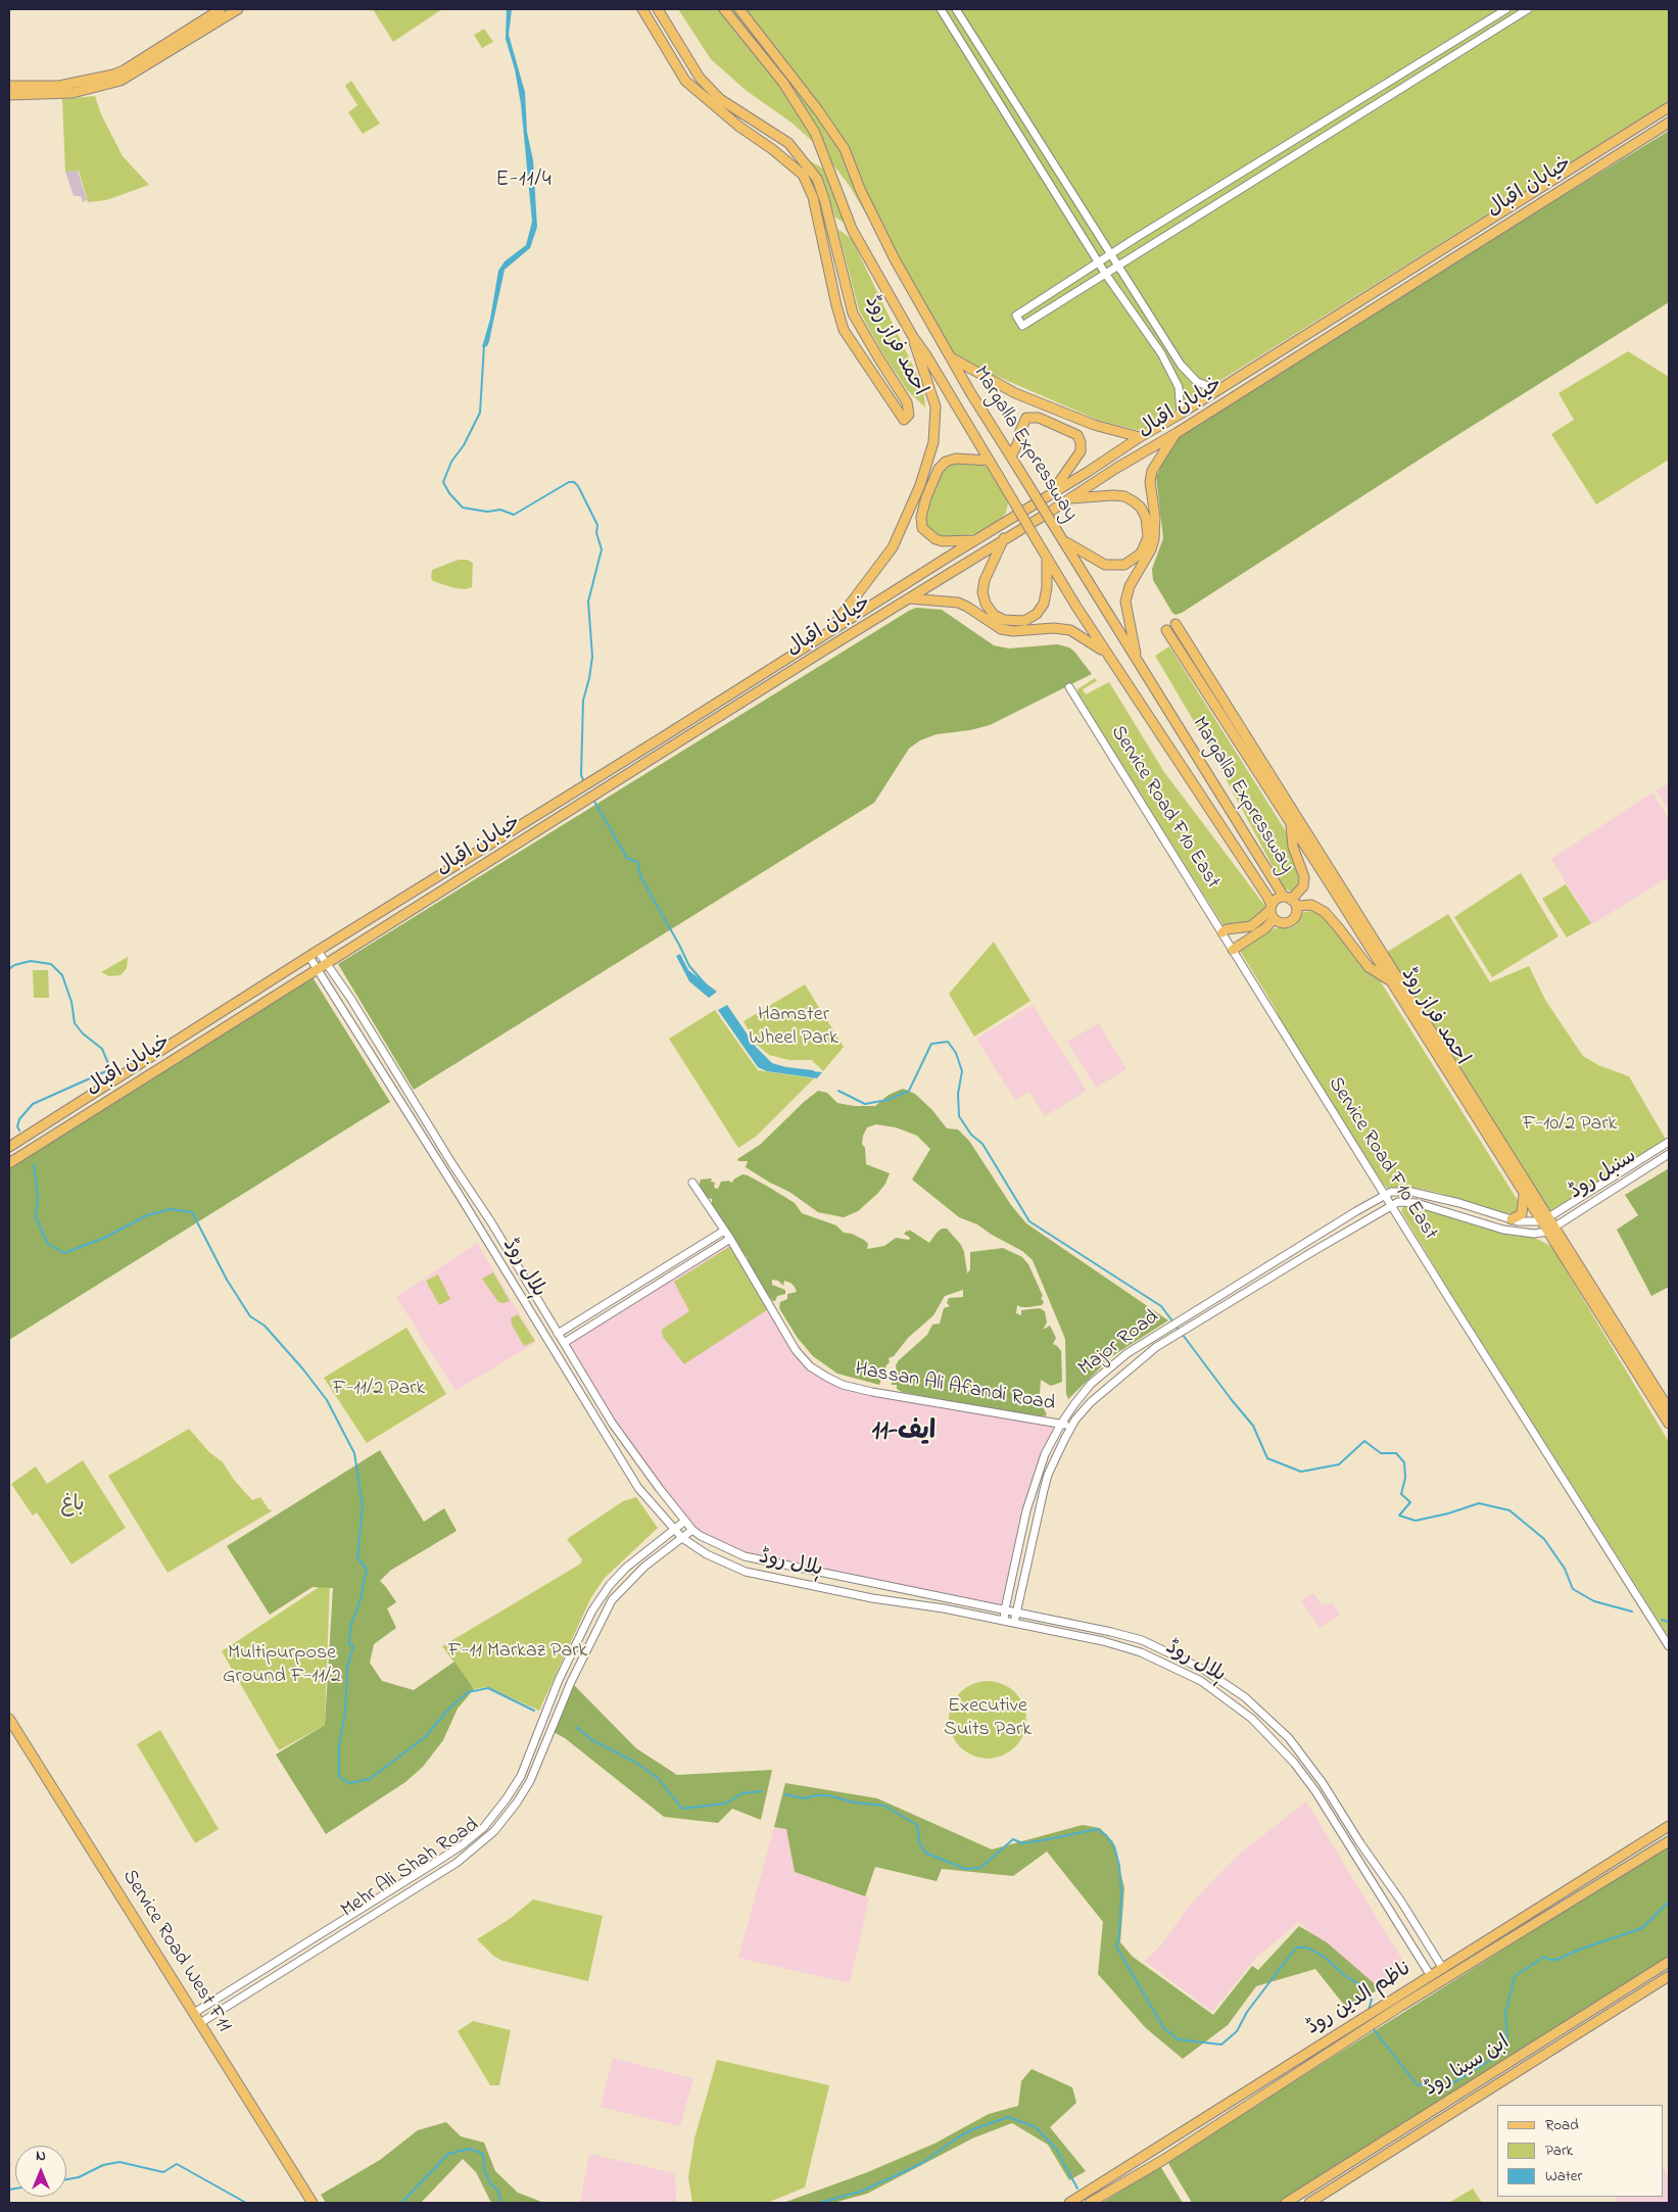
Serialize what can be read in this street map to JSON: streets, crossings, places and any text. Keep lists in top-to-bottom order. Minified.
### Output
{"streets":{"main road":["خیابان اقبال","احمد فراز روڈ","Margalla Expressway","Service Road West F11","ناظم الدین روڈ","ابن سینا روڈ"],"street":["Service Road F10 East","سنبل روڈ","ہلال روڈ","Major Road","Hassan Ali Afandi Road","Mehr Ali Shah Road"]},"crossings":[["خیابان اقبال","ہلال روڈ"],["احمد فراز روڈ","سنبل روڈ"],["Service Road F10 East","Major Road"],["ہلال روڈ","Major Road"],["ہلال روڈ","Mehr Ali Shah Road"],["ہلال روڈ","ناظم الدین روڈ"],["Major Road","Hassan Ali Afandi Road"],["Mehr Ali Shah Road","Service Road West F11"]],"districts":["E-11/4","ایف-11"],"parks":["Hamster Wheel Park","F-10/2 Park","F-11/2 Park","باغ","F-11 Markaz Park","Multipurpose Ground F-11/2","Executive Suits Park"],"legend":["Road","Park","Water"],"north":"top"}
